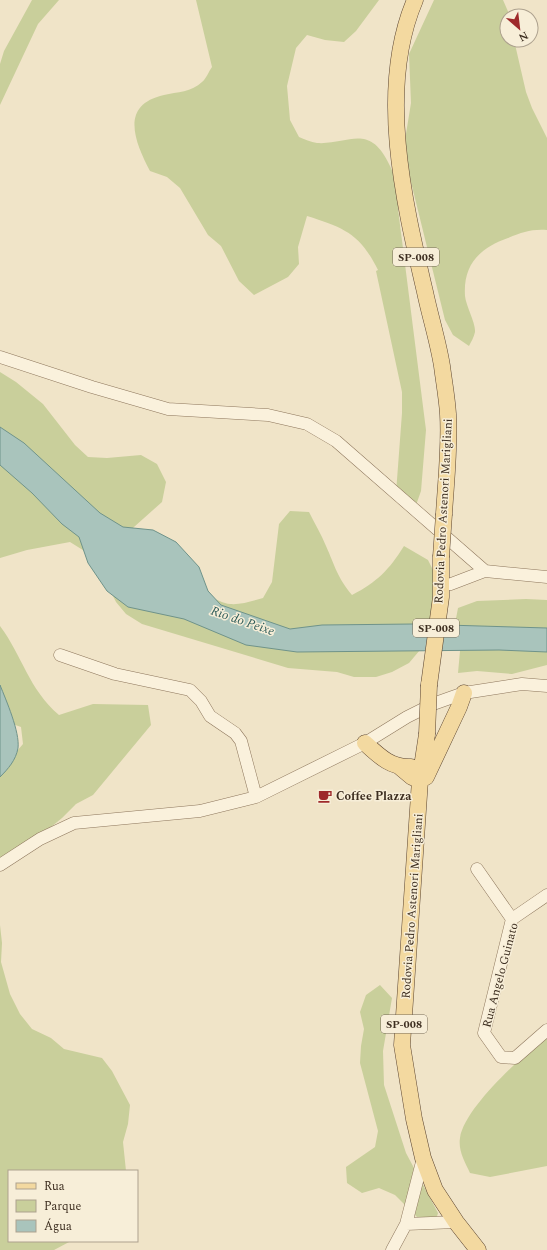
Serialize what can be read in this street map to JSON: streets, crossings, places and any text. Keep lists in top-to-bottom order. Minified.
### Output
{"streets":{"main road":["SP-008","Rodovia Pedro Astenori Marigliani"],"street":["Rua Angelo Guinato"]},"water":["Rio do Peixe"],"places":{"cafe":["Coffee Plazza"]},"legend":["Rua","Parque","Água"],"north":"bottom right"}
